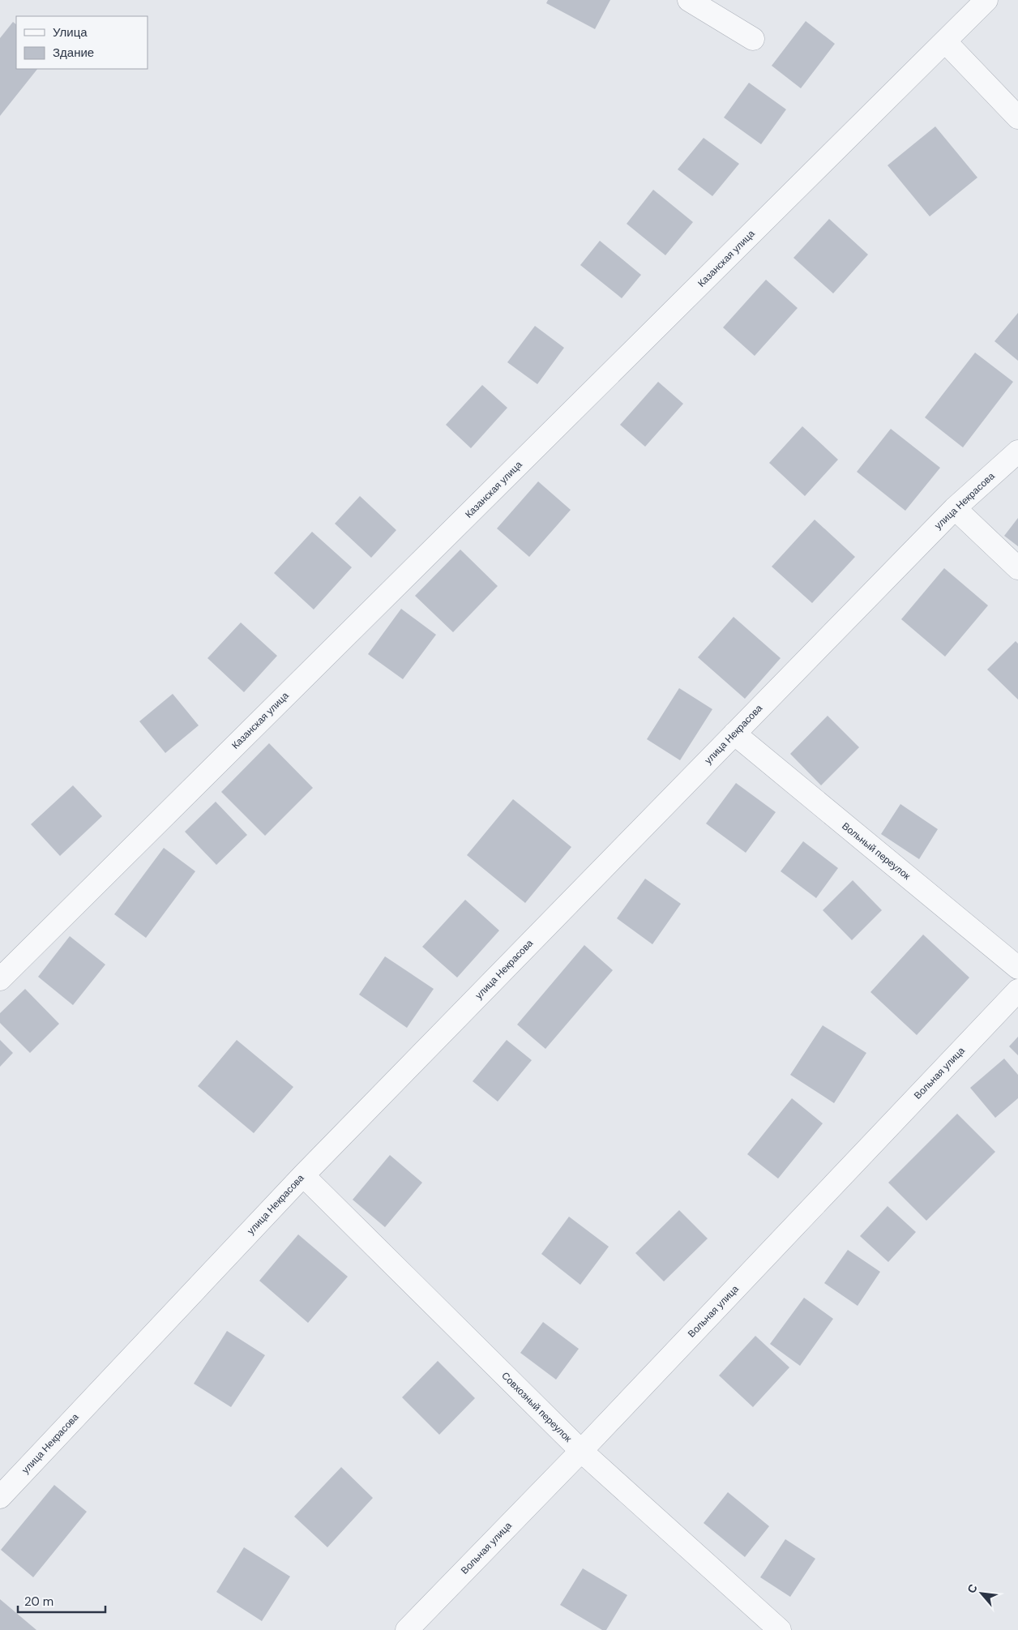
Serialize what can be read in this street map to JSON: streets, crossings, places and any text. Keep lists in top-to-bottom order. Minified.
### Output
{"streets":{"street":["Казанская улица","улица Некрасова","Вольный переулок","Вольная улица","Совхозный переулок"]},"crossings":[["улица Некрасова","Вольный переулок"],["улица Некрасова","Совхозный переулок"],["Вольная улица","Совхозный переулок"]],"legend":["Улица","Здание"],"scale_bar":"20 m","north":"top left"}
